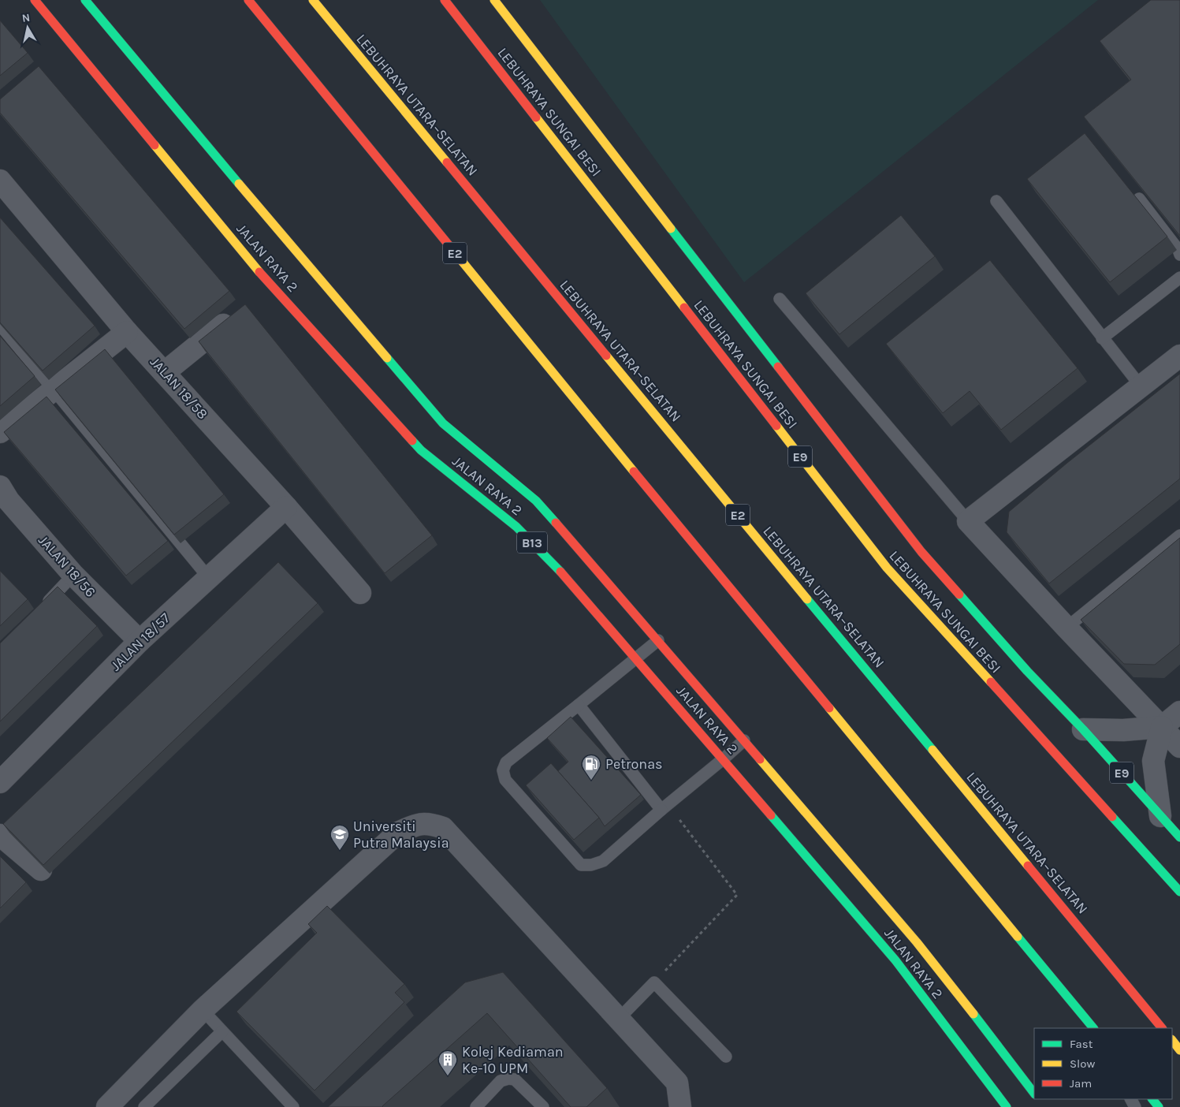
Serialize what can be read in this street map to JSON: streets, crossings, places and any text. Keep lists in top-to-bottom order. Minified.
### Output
{"streets":{"main road":["LEBUHRAYA UTARA–SELATAN","LEBUHRAYA SUNGAI BESI","E2","JALAN RAYA 2","E9","B13"],"street":["JALAN 18/58","JALAN 18/56","JALAN 18/57"]},"crossings":[["JALAN 18/58","JALAN 18/57"],["JALAN 18/56","JALAN 18/57"]],"places":{"fuel station":["Petronas"],"school or university":["Universiti Putra Malaysia"],"building":["Kolej Kediaman Ke-10 UPM"]},"legend":["Fast","Slow","Jam"],"north":"top"}
